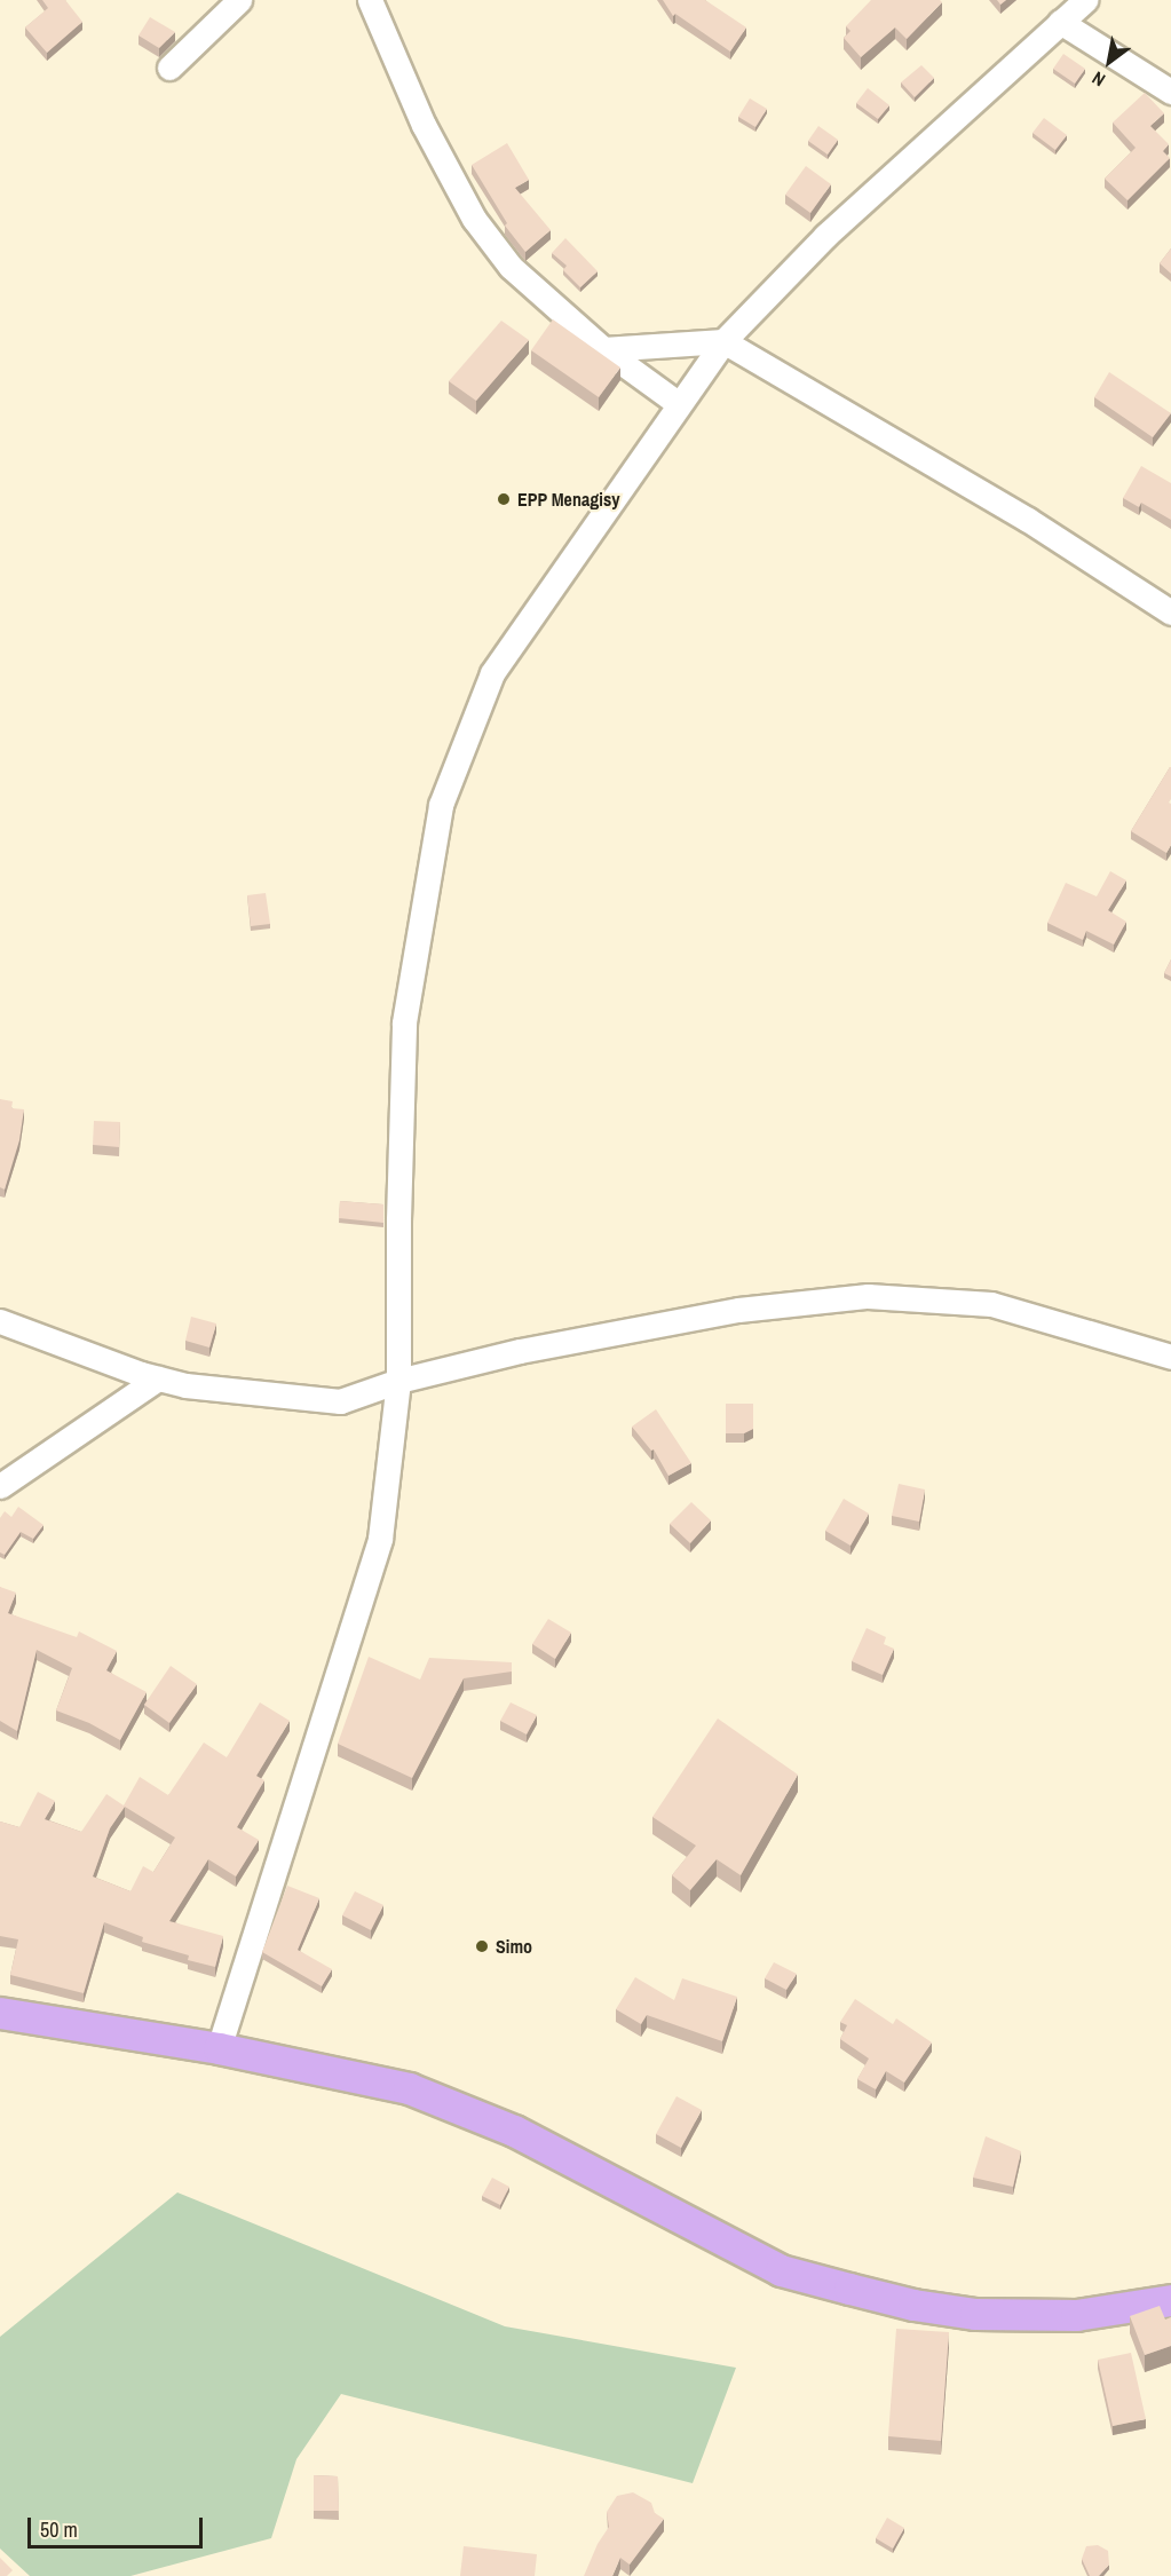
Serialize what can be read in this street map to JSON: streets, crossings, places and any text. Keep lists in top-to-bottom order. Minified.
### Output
{"places":["EPP Menagisy","Simo"],"scale_bar":"50 m","north":"bottom left"}
